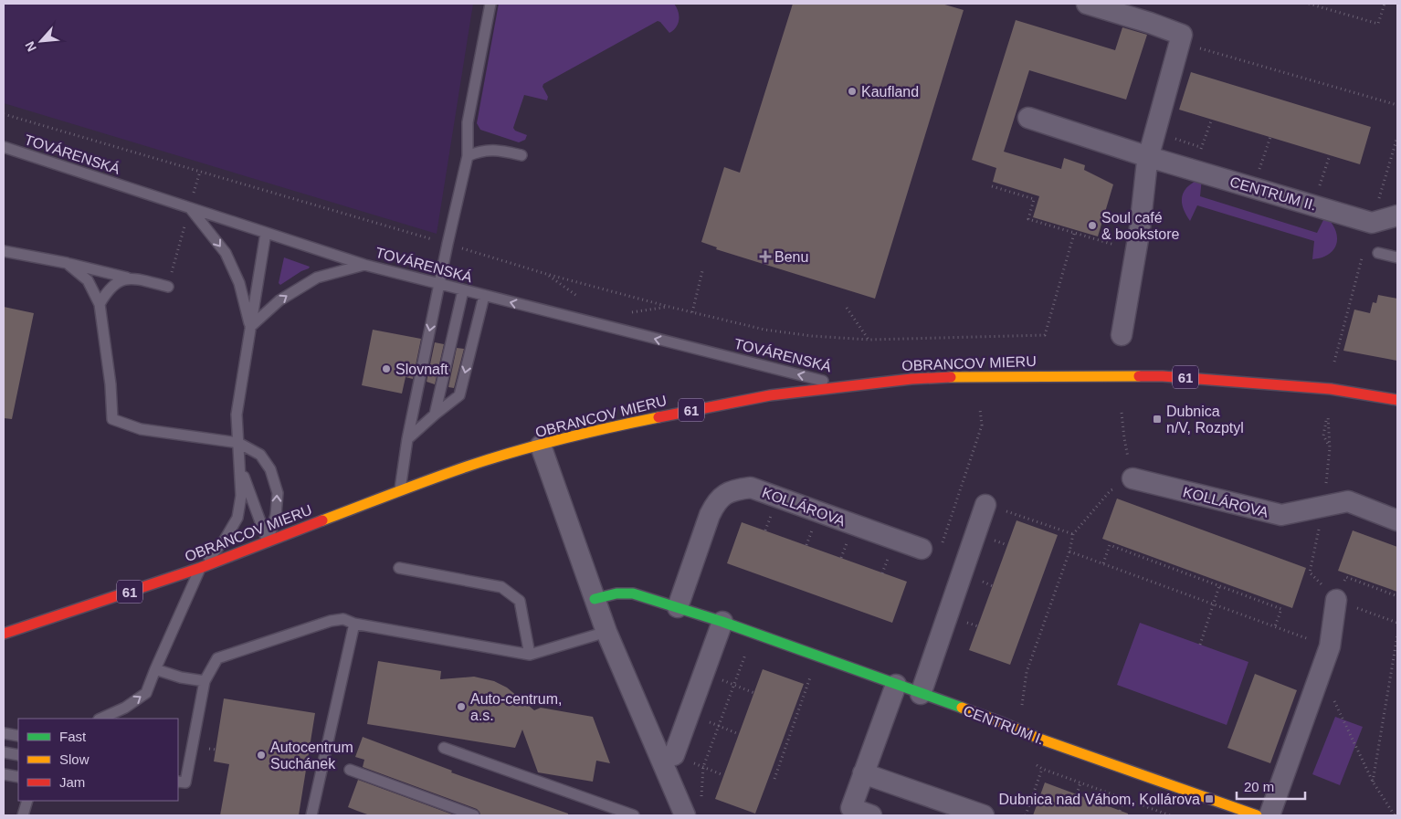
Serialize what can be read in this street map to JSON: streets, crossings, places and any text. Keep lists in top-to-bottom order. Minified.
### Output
{"streets":{"main road":["OBRANCOV MIERU","61","CENTRUM I."],"street":["CENTRUM II.","KOLLÁROVA"],"lane":["TOVÁRENSKÁ"]},"crossings":[["TOVÁRENSKÁ","OBRANCOV MIERU"],["KOLLÁROVA","CENTRUM I."]],"one_way":["TOVÁRENSKÁ"],"places":{"other":["Kaufland","Soul café & bookstore","Slovnaft","Auto-centrum, a.s.","Autocentrum Suchánek"],"health":["Benu"],"transit":["Dubnica n/V, Rozptyl","Dubnica nad Váhom, Kollárova"]},"legend":["Fast","Slow","Jam"],"scale_bar":"20 m","north":"bottom left"}
